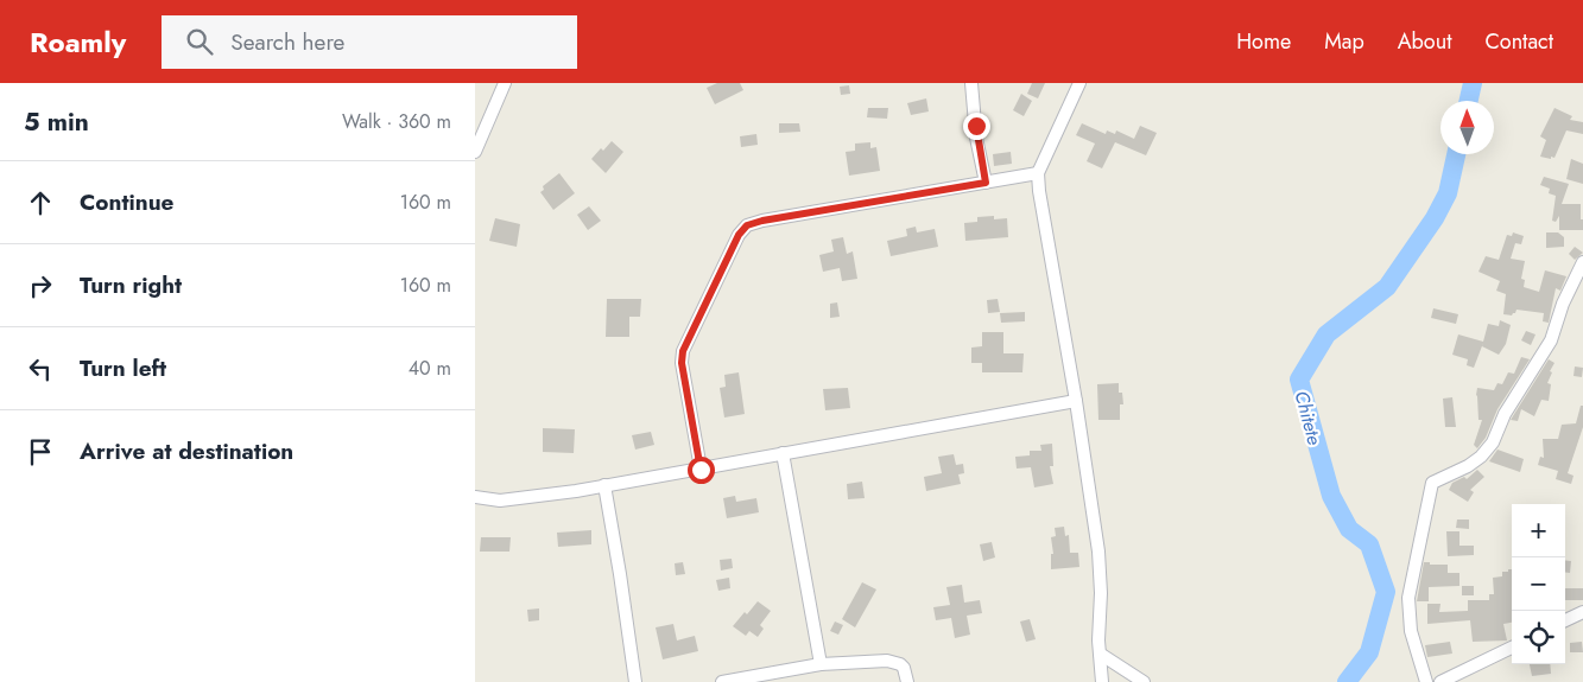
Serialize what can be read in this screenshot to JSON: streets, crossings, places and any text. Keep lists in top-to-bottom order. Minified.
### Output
{"water":["Chitete"],"north":"top","page":{"header":"Roamly","search":"Search here","nav":["Home","Map","About","Contact"],"heading":["5 min","Walk · 360 m"],"list":[["Continue","160 m"],["Turn right","160 m"],["Turn left","40 m"],"Arrive at destination"],"map_buttons":["+","−"]}}
